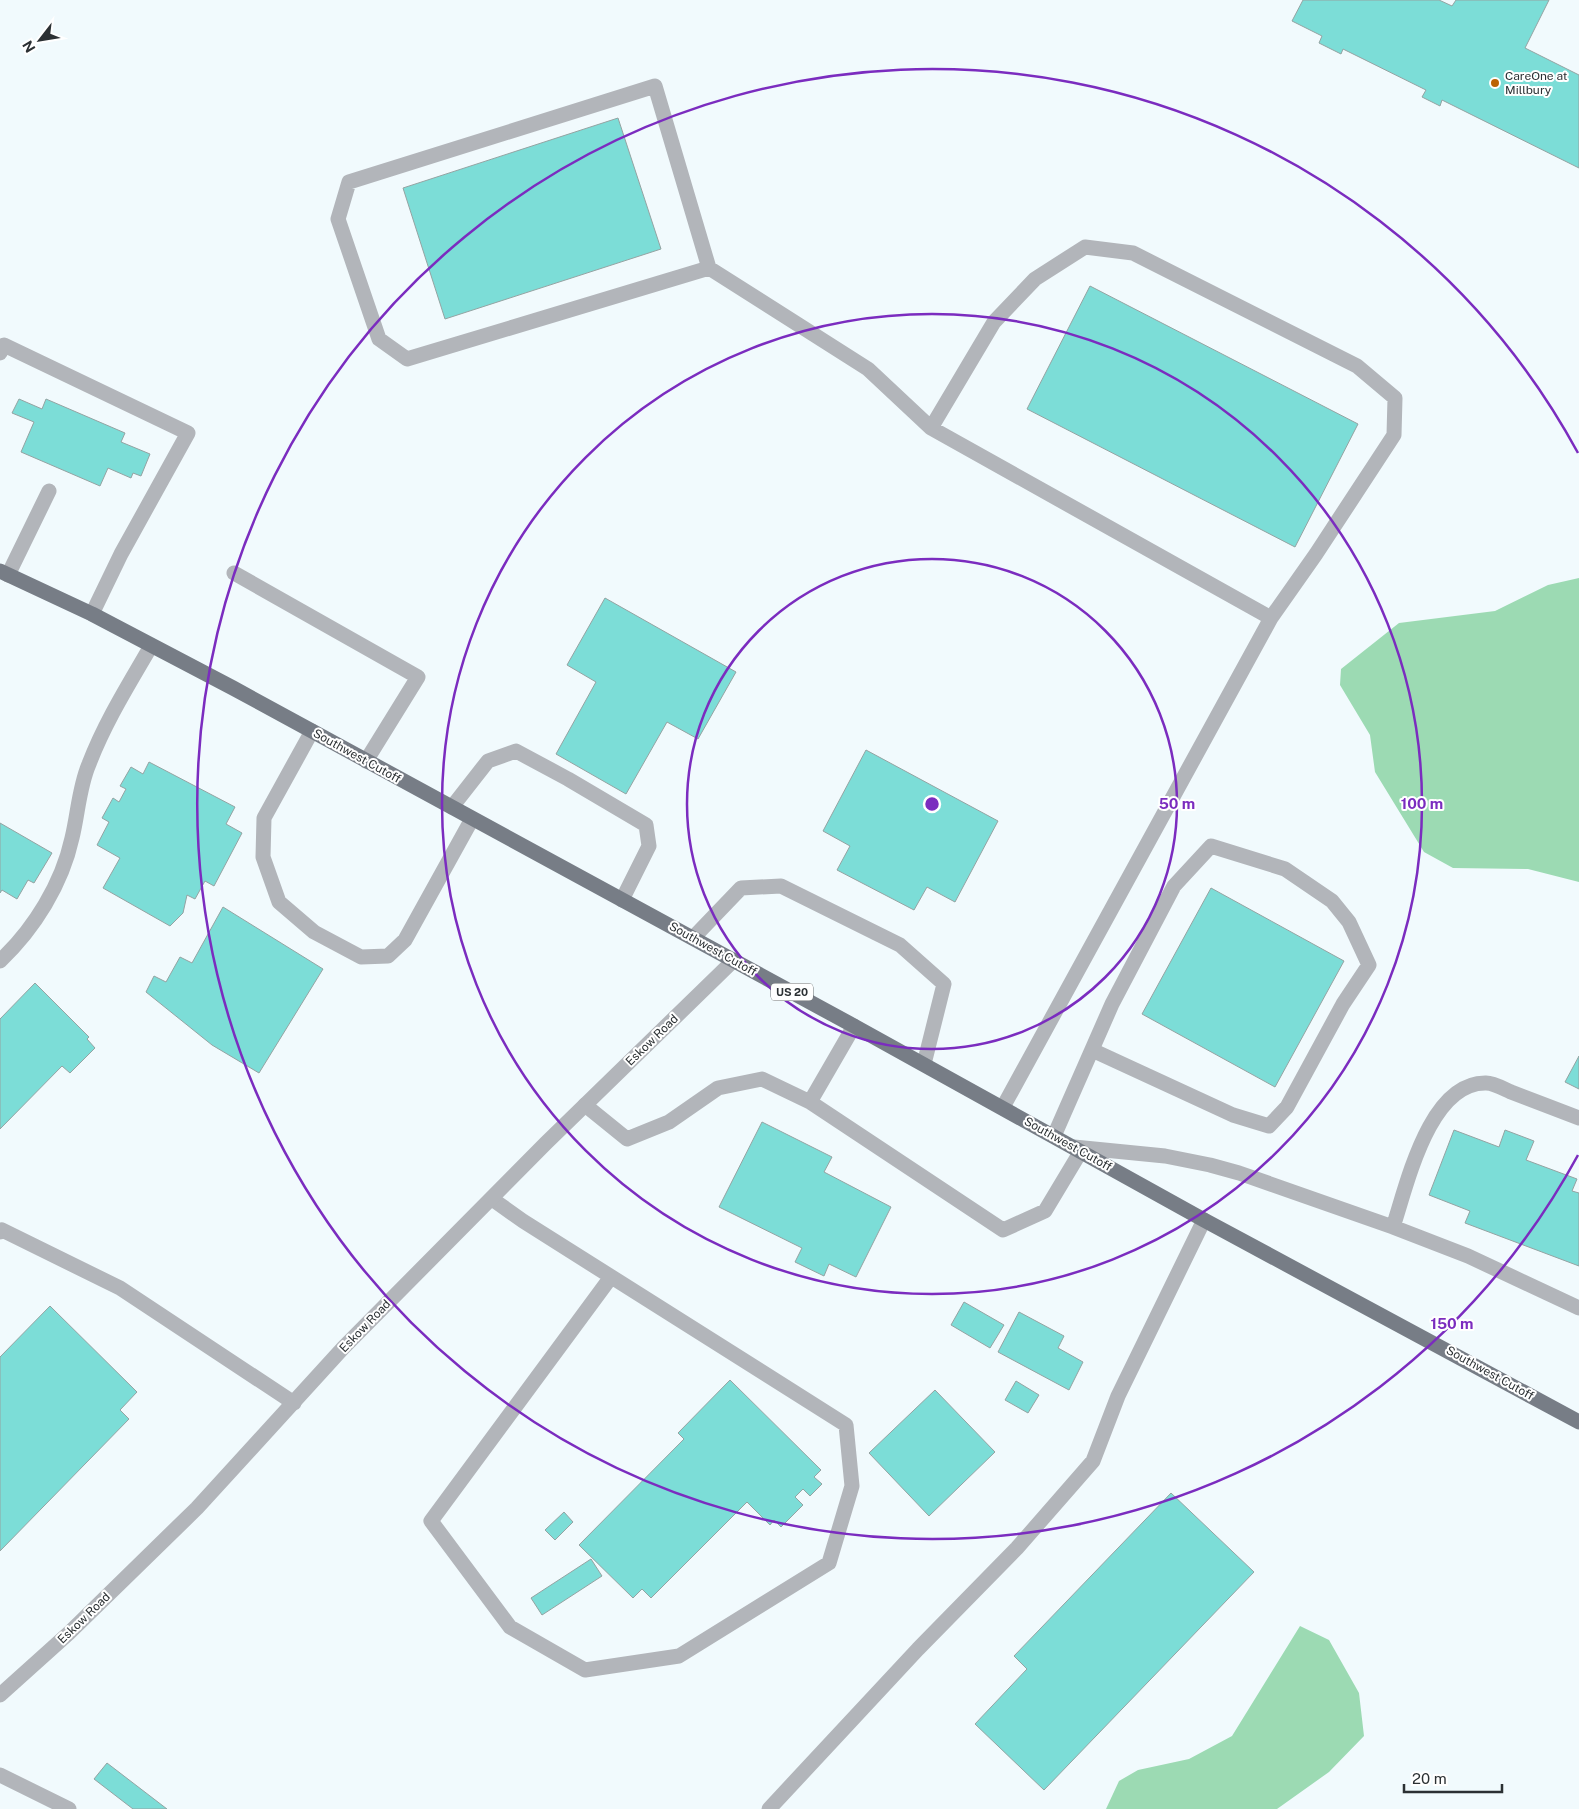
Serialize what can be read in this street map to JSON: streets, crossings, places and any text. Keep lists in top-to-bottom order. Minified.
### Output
{"streets":{"main road":["Southwest Cutoff","US 20"],"street":["Eskow Road"]},"crossings":[["Southwest Cutoff","Eskow Road"]],"places":["CareOne at Millbury"],"scale_bar":"20 m","north":"bottom left","rings":["50 m","100 m","150 m"]}
